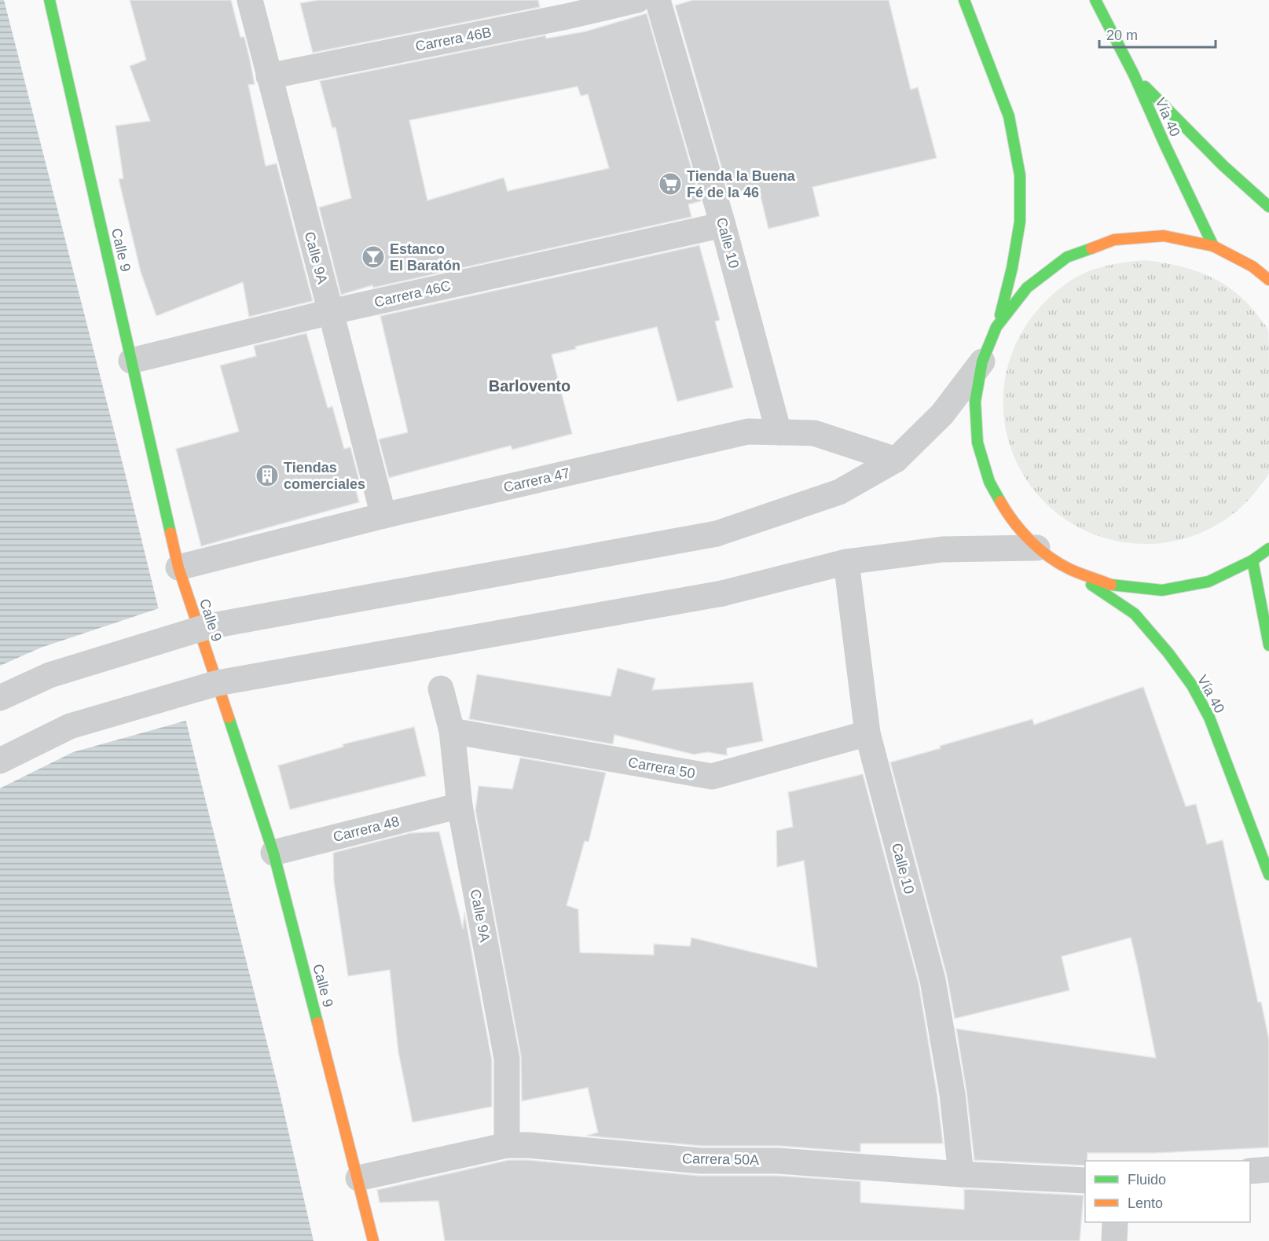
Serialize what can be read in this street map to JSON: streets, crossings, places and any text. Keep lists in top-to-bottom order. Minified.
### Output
{"streets":{"main road":["Vía 40","Calle 9"],"street":["Carrera 46B","Calle 10","Calle 9A","Carrera 46C","Carrera 47","Carrera 50","Carrera 48","Carrera 50A"]},"crossings":[["Carrera 46B","Calle 9A"],["Calle 10","Carrera 46C"],["Calle 10","Carrera 47"],["Calle 10","Carrera 50"],["Calle 10","Carrera 50A"],["Calle 9","Carrera 46C"],["Calle 9","Carrera 47"],["Calle 9","Carrera 48"],["Calle 9","Carrera 50A"],["Calle 9A","Carrera 46C"],["Calle 9A","Carrera 47"],["Calle 9A","Carrera 50"],["Calle 9A","Carrera 48"],["Calle 9A","Carrera 50A"]],"districts":["Barlovento"],"places":{"supermarket":["Tienda la Buena Fé de la 46"],"bar":["Estanco El Baratón"],"building":["Tiendas comerciales"]},"legend":["Fluido","Lento"],"scale_bar":"20 m"}
